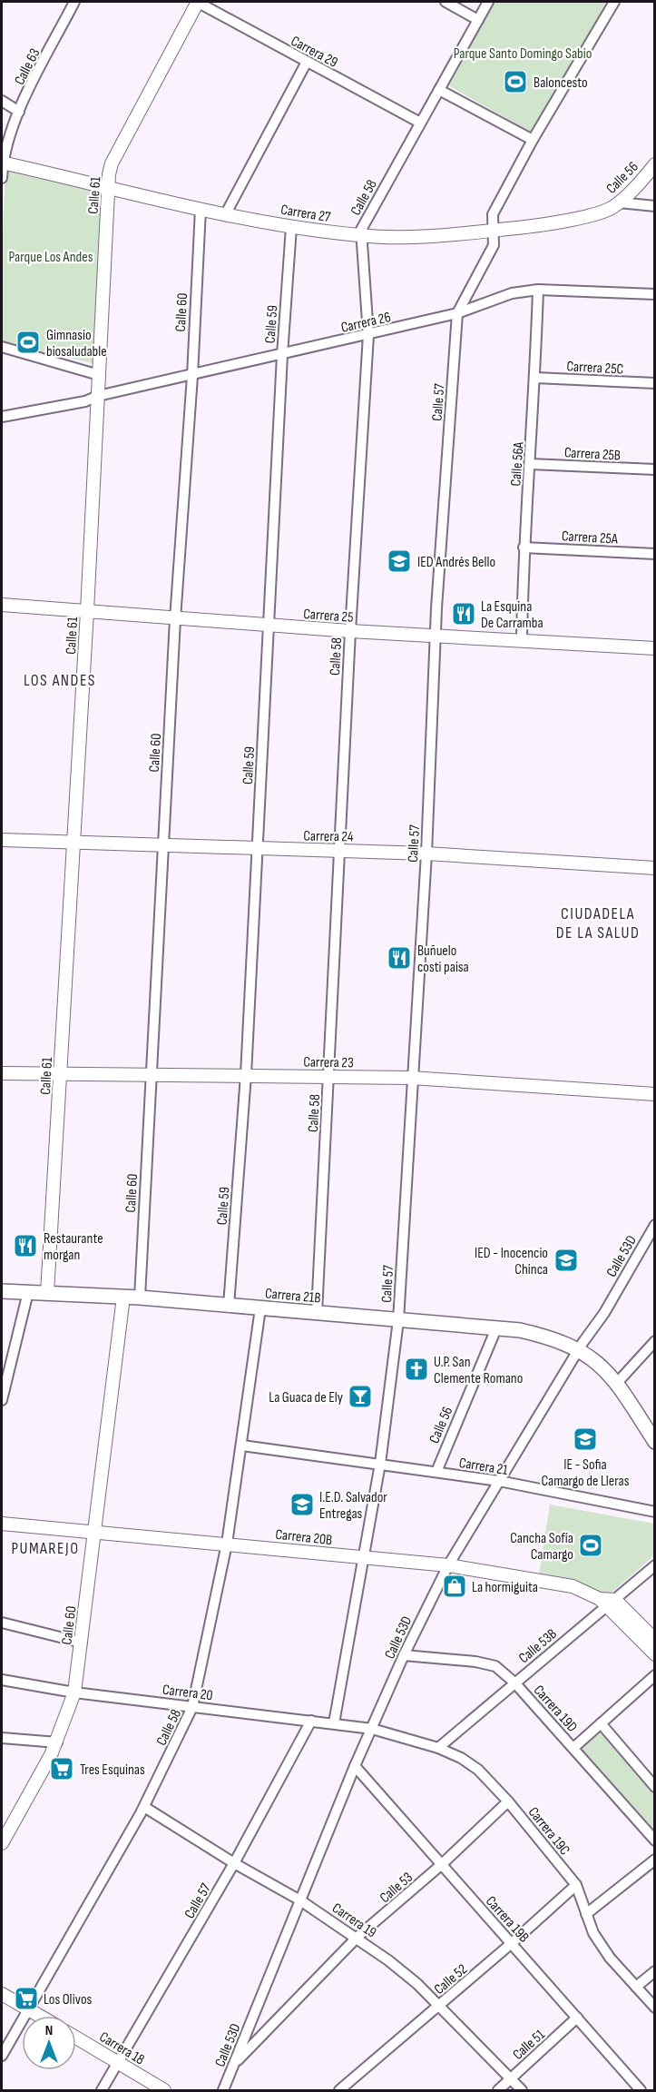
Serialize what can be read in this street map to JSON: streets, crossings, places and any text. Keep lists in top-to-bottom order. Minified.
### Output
{"streets":{"main road":["Carrera 21B"],"street":["Carrera 29","Calle 63","Calle 56","Calle 61","Calle 58","Carrera 27","Calle 60","Carrera 26","Calle 59","Carrera 25C","Calle 57","Carrera 25B","Calle 56A","Carrera 25A","Carrera 25","Carrera 24","Carrera 23","Calle 53D","Carrera 21","Carrera 20B","Calle 53B","Carrera 20","Carrera 19D","Carrera 19C","Calle 53","Carrera 19B","Carrera 19","Calle 52","Calle 51","Carrera 18"]},"crossings":[["Carrera 29","Calle 61"],["Carrera 29","Calle 58"],["Calle 63","Carrera 27"],["Calle 56","Carrera 27"],["Calle 56","Carrera 21B"],["Calle 56","Carrera 21"],["Calle 61","Carrera 27"],["Calle 61","Carrera 26"],["Calle 61","Carrera 25"],["Calle 61","Carrera 24"],["Calle 61","Carrera 23"],["Calle 61","Carrera 21B"],["Calle 58","Carrera 27"],["Calle 58","Carrera 26"],["Calle 58","Carrera 25"],["Calle 58","Carrera 24"],["Calle 58","Carrera 23"],["Calle 58","Carrera 21B"],["Calle 58","Carrera 21"],["Calle 58","Carrera 20B"],["Calle 58","Carrera 20"],["Calle 58","Carrera 19"],["Carrera 27","Calle 60"],["Carrera 27","Calle 59"],["Carrera 27","Calle 57"],["Calle 60","Carrera 26"],["Calle 60","Carrera 25"],["Calle 60","Carrera 24"],["Calle 60","Carrera 23"],["Calle 60","Carrera 21B"],["Calle 60","Carrera 20B"],["Calle 60","Carrera 20"],["Carrera 26","Calle 59"],["Carrera 26","Calle 57"],["Carrera 26","Calle 56A"],["Calle 59","Carrera 25"],["Calle 59","Carrera 24"],["Calle 59","Carrera 23"],["Calle 59","Carrera 21B"],["Carrera 25C","Calle 56A"],["Calle 57","Carrera 25"],["Calle 57","Carrera 24"],["Calle 57","Carrera 23"],["Calle 57","Carrera 21B"],["Calle 57","Carrera 21"],["Calle 57","Carrera 20B"],["Calle 57","Carrera 20"],["Calle 57","Carrera 19"],["Calle 57","Carrera 18"],["Carrera 25B","Calle 56A"],["Calle 56A","Carrera 25A"],["Calle 56A","Carrera 25"],["Calle 53D","Carrera 21B"],["Calle 53D","Carrera 21"],["Calle 53D","Carrera 20B"],["Calle 53D","Carrera 20"],["Calle 53D","Carrera 19D"],["Calle 53D","Carrera 19C"],["Calle 53D","Calle 53"],["Calle 53D","Carrera 19B"],["Calle 53D","Carrera 19"],["Carrera 20B","Calle 53B"],["Calle 53B","Carrera 19D"],["Calle 53B","Carrera 19C"],["Carrera 20","Carrera 19C"],["Carrera 19C","Calle 53"],["Carrera 19C","Calle 52"],["Calle 53","Carrera 19B"],["Calle 53","Carrera 19"],["Carrera 19B","Calle 52"],["Carrera 19B","Calle 51"],["Carrera 19","Calle 52"],["Carrera 19","Calle 51"]],"districts":["LOS ANDES","CIUDADELA DE LA SALUD","PUMAREJO"],"parks":["Parque Santo Domingo Sabio","Parque Los Andes"],"places":{"sports":["Baloncesto","Gimnasio biosaludable","Cancha Sofía Camargo"],"school or university":["IED Andrés Bello","IED - Inocencio Chinca","IE - Sofia Camargo de Lleras","I.E.D. Salvador Entregas"],"restaurant":["La Esquina De Carramba","Buñuelo costi paisa","Restaurante morgan"],"church":["U.P. San Clemente Romano"],"bar":["La Guaca de Ely"],"shop":["La hormiguita"],"supermarket":["Tres Esquinas","Los Olivos"]},"north":"top"}
